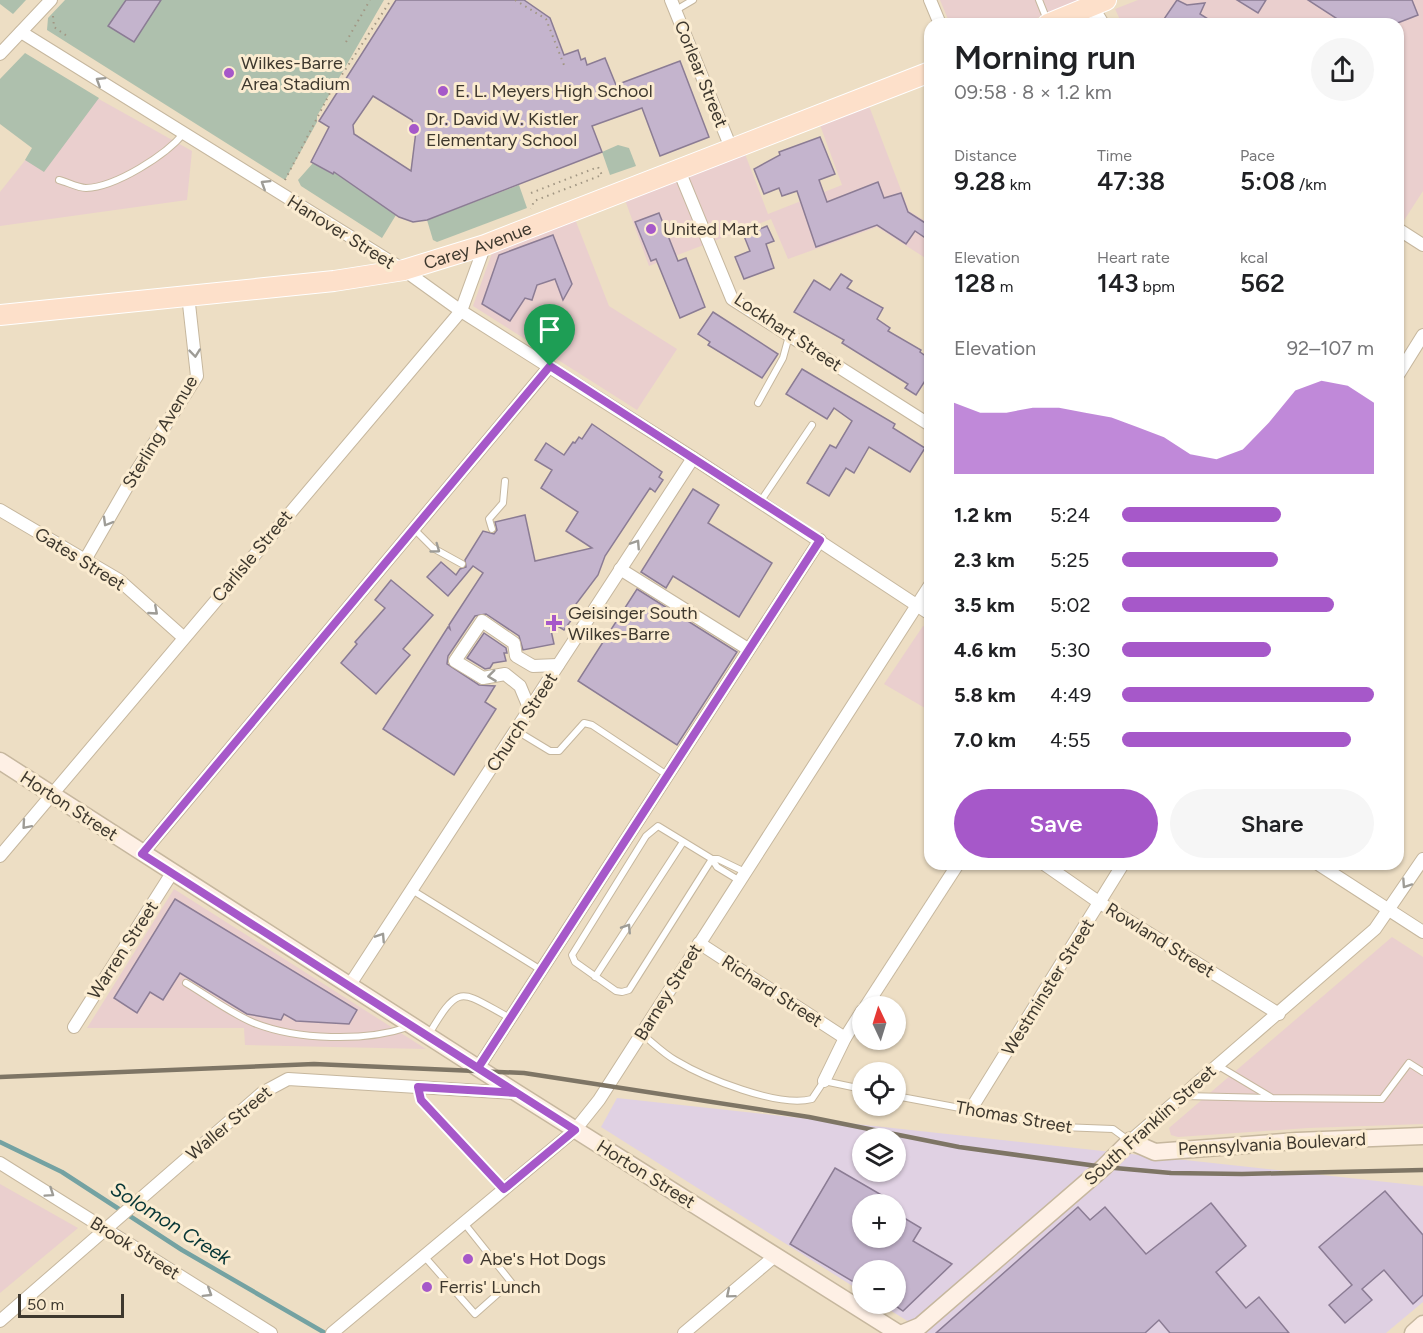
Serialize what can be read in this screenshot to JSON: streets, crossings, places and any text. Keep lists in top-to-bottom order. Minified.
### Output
{"streets":{"main road":["Carey Avenue","Horton Street","South Franklin Street","Pennsylvania Boulevard"],"street":["Corlear Street","Hanover Street","Lockhart Street","Sterling Avenue","Carlisle Street","Gates Street","Church Street","Rowland Street","Warren Street","Westminster Street","Richard Street","Barney Street","Waller Street","Brook Street"],"lane":["Thomas Street"]},"crossings":[["Corlear Street","Carey Avenue"],["Hanover Street","Carey Avenue"],["Hanover Street","Carlisle Street"],["Hanover Street","Church Street"],["Hanover Street","Barney Street"],["Carey Avenue","Lockhart Street"],["Carey Avenue","Sterling Avenue"],["Carey Avenue","Carlisle Street"],["Sterling Avenue","Gates Street"],["Carlisle Street","Gates Street"],["Carlisle Street","Horton Street"],["Church Street","Horton Street"],["Horton Street","Warren Street"],["Horton Street","Barney Street"],["Horton Street","Waller Street"],["Rowland Street","Westminster Street"],["Rowland Street","South Franklin Street"],["Westminster Street","Thomas Street"],["Richard Street","Barney Street"],["Thomas Street","South Franklin Street"],["Thomas Street","Pennsylvania Boulevard"],["Waller Street","Brook Street"],["South Franklin Street","Pennsylvania Boulevard"]],"one_way":["Hanover Street","Sterling Avenue","Gates Street","Church Street","Brook Street"],"water":["Solomon Creek"],"places":{"other":["Wilkes-Barre Area Stadium","E. L. Meyers High School","Dr. David W. Kistler Elementary School","United Mart","Abe's Hot Dogs","Ferris' Lunch"],"health":["Geisinger South Wilkes-Barre"]},"scale_bar":"50 m","north":"top","page":{"heading":["Morning run","09:58 · 8 × 1.2 km"],"stats":[["Distance","9.28 km"],["Time","47:38"],["Pace","5:08 /km"],["Elevation","128 m"],["Heart rate","143 bpm"],["kcal","562"]],"chart":["Elevation","92–107 m"],"list":[{"name":"1.2 km","note":"5:24"},{"name":"2.3 km","note":"5:25"},{"name":"3.5 km","note":"5:02"},{"name":"4.6 km","note":"5:30"},{"name":"5.8 km","note":"4:49"},{"name":"7.0 km","note":"4:55"}],"buttons":["Save","Share"],"map_buttons":["+","−"],"scale":"50 m"}}
